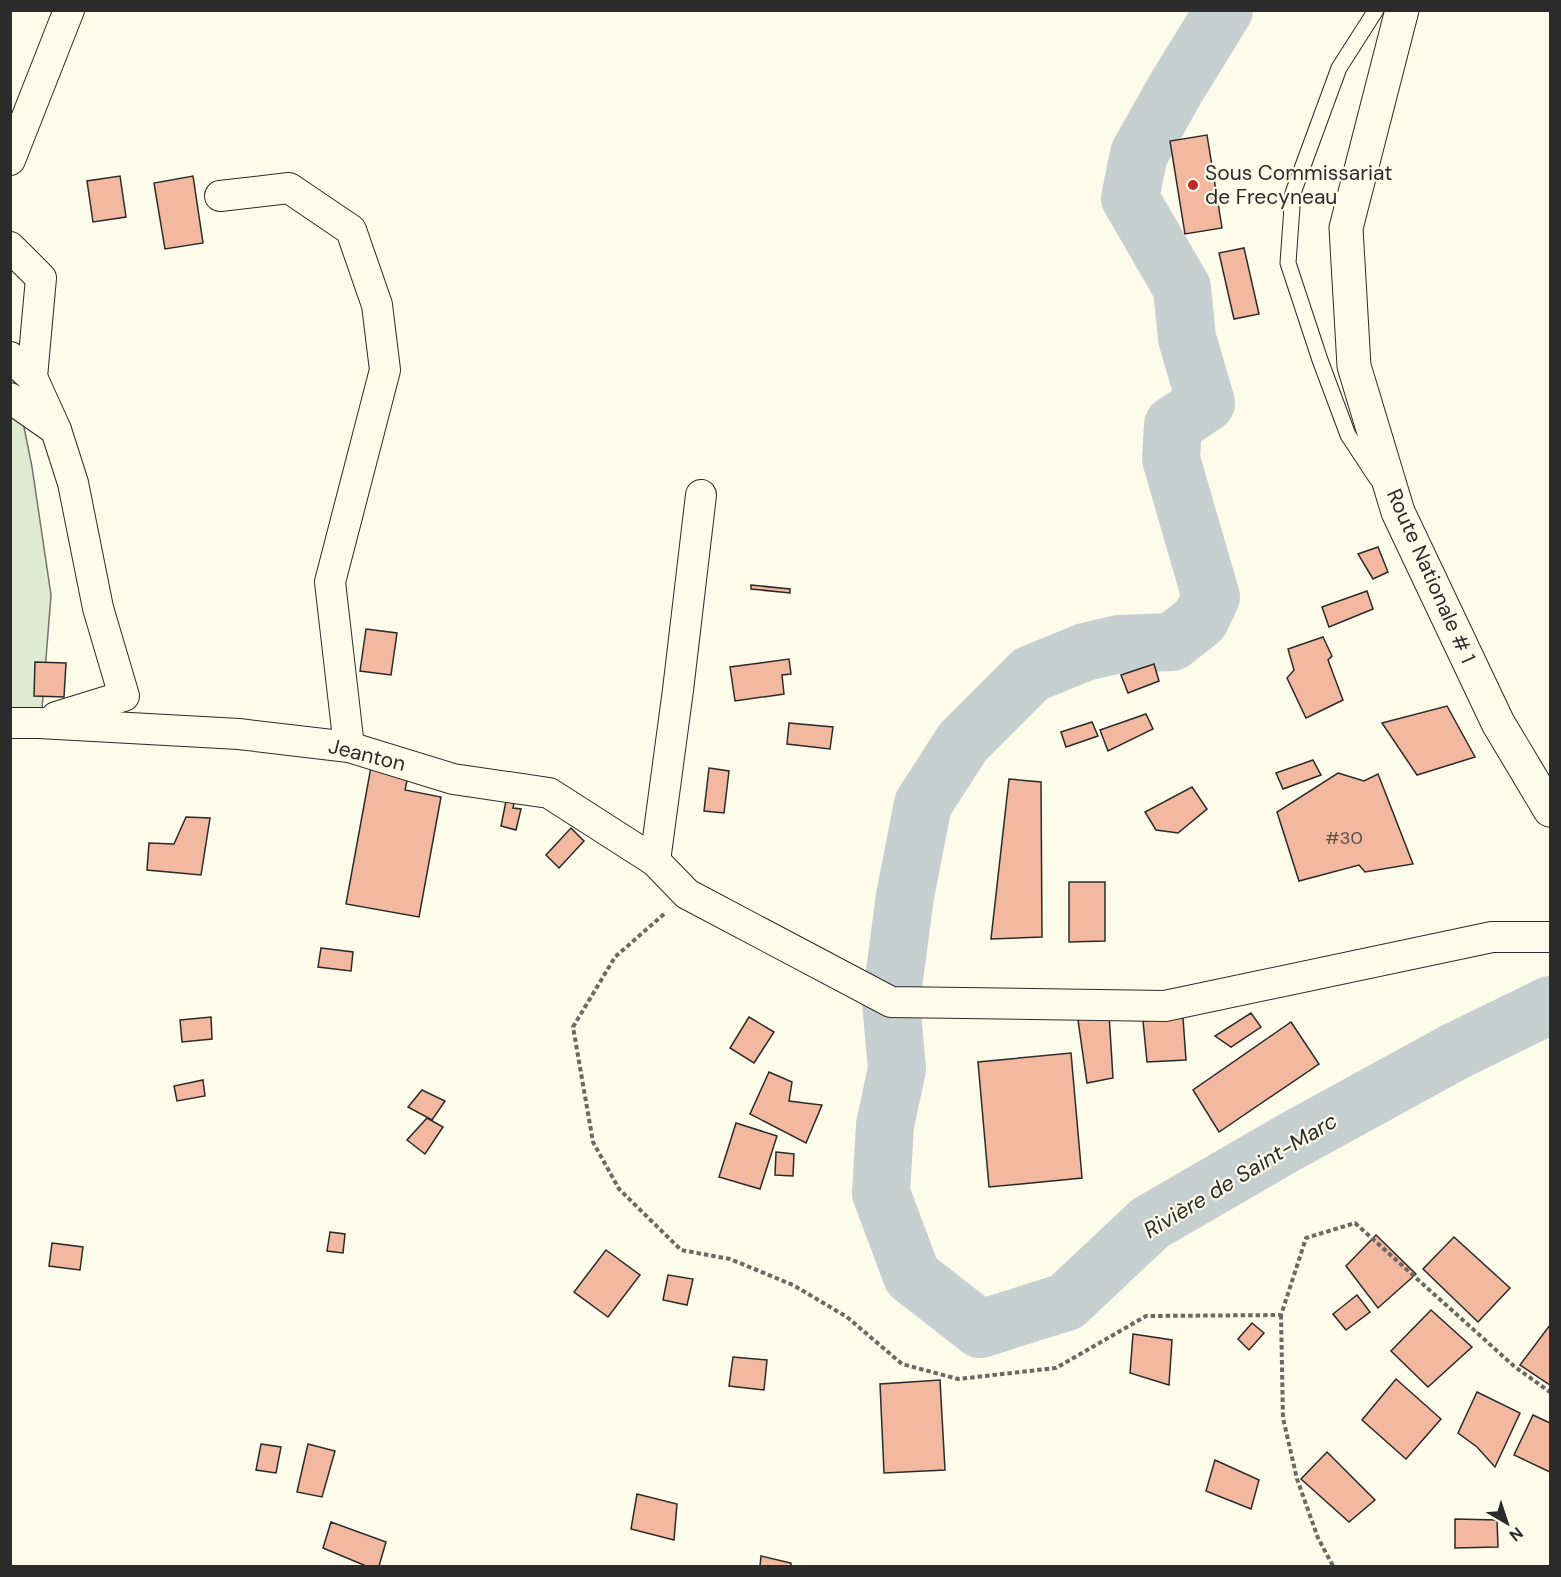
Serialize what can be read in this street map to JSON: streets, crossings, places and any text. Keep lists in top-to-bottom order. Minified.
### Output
{"streets":{"main road":["Route Nationale # 1"],"street":["Jeanton"]},"water":["Rivière de Saint-Marc"],"places":["Sous Commissariat de Frecyneau"],"house_numbers":["#30"],"north":"bottom right"}
